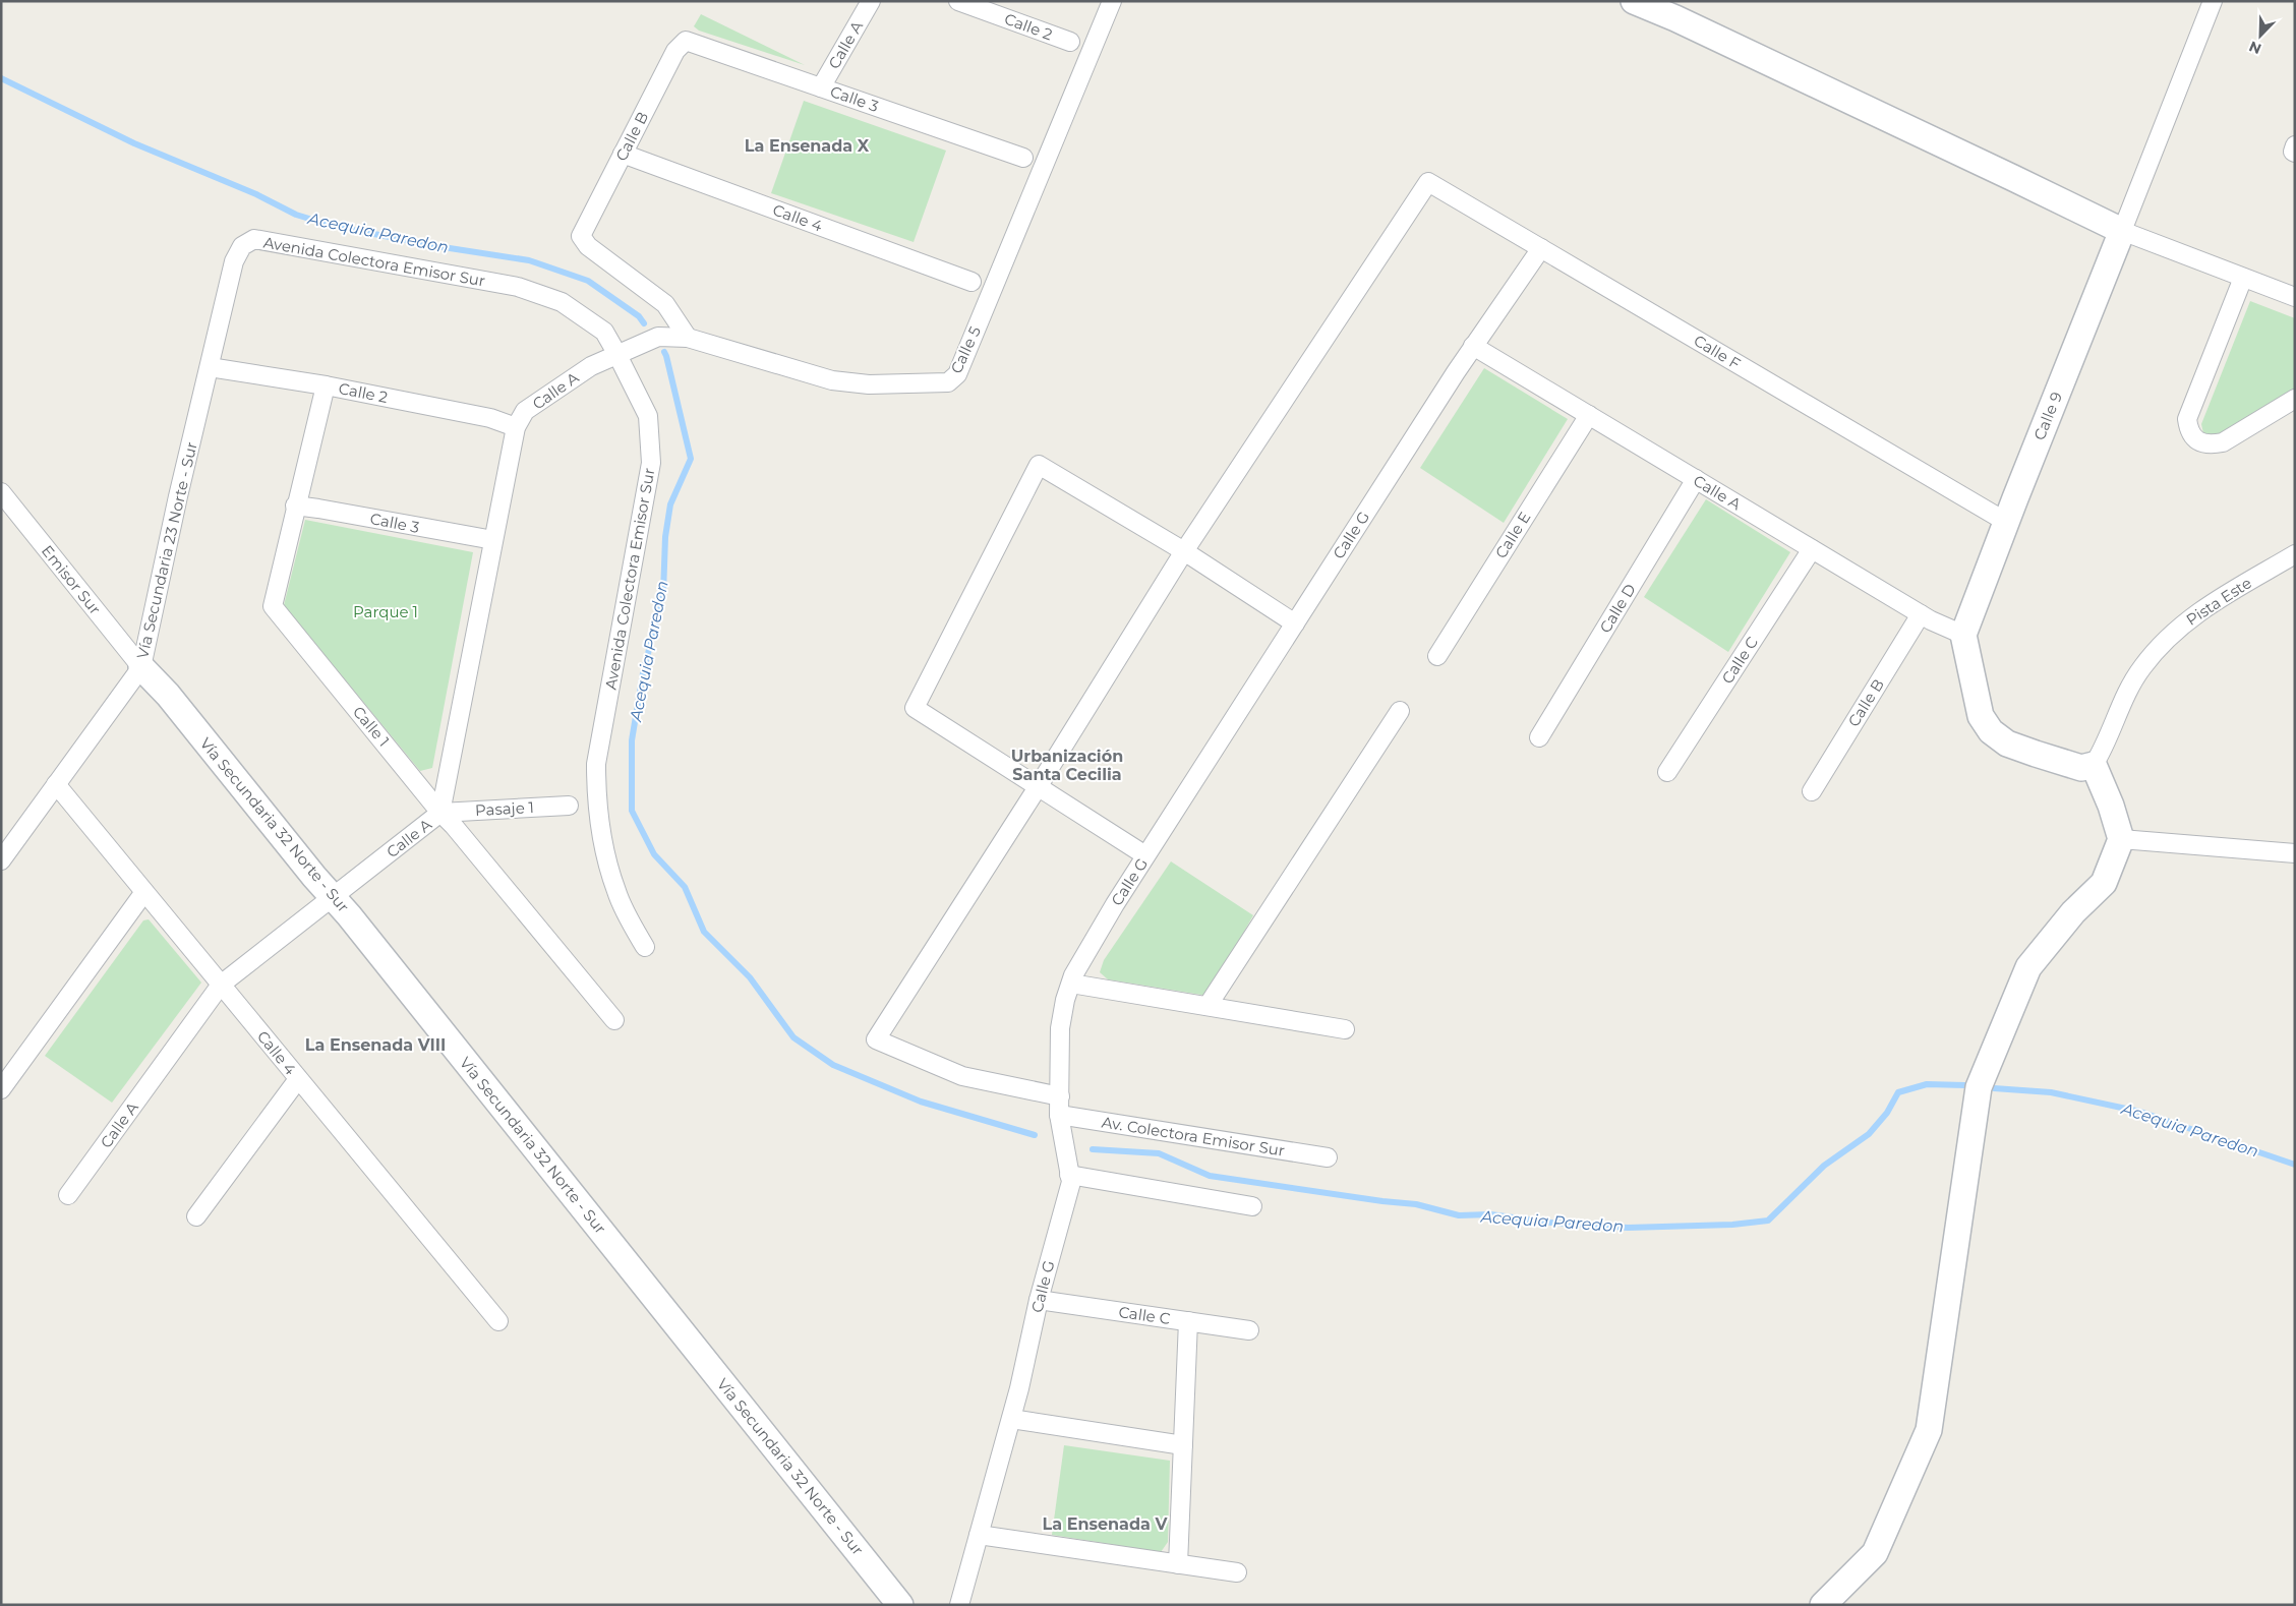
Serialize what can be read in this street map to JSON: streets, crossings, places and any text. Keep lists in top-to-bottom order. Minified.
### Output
{"streets":{"street":["Calle 2","Calle A","Calle 3","Calle B","Calle 4","Avenida Colectora Emisor Sur","Calle 5","Calle F","Calle 9","Calle G","Calle E","Vía Secundaria 23 Norte - Sur","Emisor Sur","Pista Este","Calle D","Calle C","Calle 1","Pasaje 1","Vía Secundaria 32 Norte - Sur","Av. Colectora Emisor Sur"]},"crossings":[["Calle 2","Calle A"],["Calle 2","Vía Secundaria 23 Norte - Sur"],["Calle 2","Calle 1"],["Calle A","Calle 3"],["Calle A","Calle B"],["Calle A","Calle 4"],["Calle A","Avenida Colectora Emisor Sur"],["Calle A","Calle 5"],["Calle A","Calle 9"],["Calle A","Calle G"],["Calle A","Calle E"],["Calle A","Calle D"],["Calle A","Calle C"],["Calle A","Calle 1"],["Calle A","Pasaje 1"],["Calle A","Vía Secundaria 32 Norte - Sur"],["Calle 3","Calle B"],["Calle 3","Calle 1"],["Calle B","Calle 4"],["Calle B","Calle 5"],["Calle 4","Vía Secundaria 23 Norte - Sur"],["Avenida Colectora Emisor Sur","Calle 5"],["Avenida Colectora Emisor Sur","Vía Secundaria 23 Norte - Sur"],["Calle F","Calle 9"],["Calle F","Calle G"],["Calle G","Calle C"],["Calle G","Av. Colectora Emisor Sur"],["Vía Secundaria 23 Norte - Sur","Emisor Sur"],["Vía Secundaria 23 Norte - Sur","Vía Secundaria 32 Norte - Sur"],["Emisor Sur","Vía Secundaria 32 Norte - Sur"],["Calle 1","Pasaje 1"]],"districts":["La Ensenada X","Urbanización Santa Cecilia","La Ensenada VIII","La Ensenada V"],"water":["Acequia Paredon"],"parks":["Parque 1"],"north":"bottom left"}
